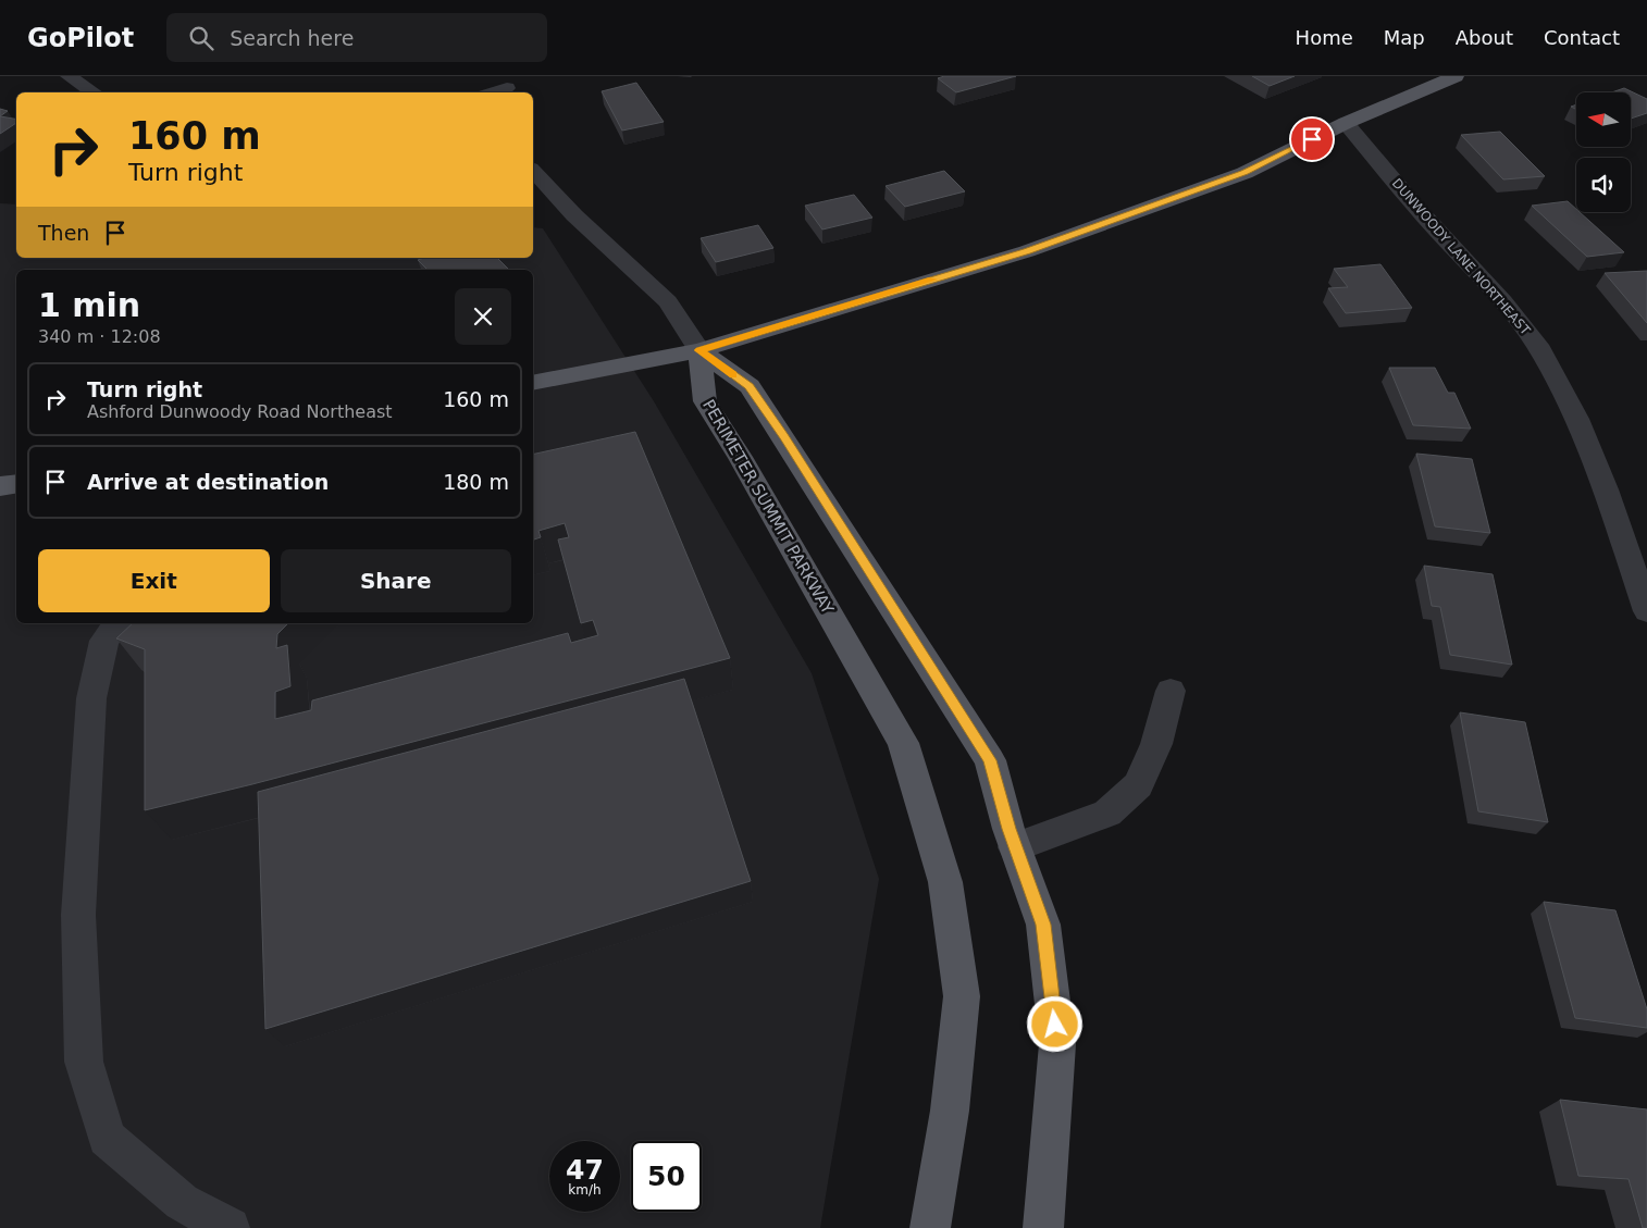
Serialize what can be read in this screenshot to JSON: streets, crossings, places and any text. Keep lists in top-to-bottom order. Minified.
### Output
{"streets":{"main road":["PERIMETER SUMMIT PARKWAY"],"street":["DUNWOODY LANE NORTHEAST"]},"north":"left","page":{"header":"GoPilot","search":"Search here","nav":["Home","Map","About","Contact"],"turn":["160 m","Turn right"],"then":"Then","heading":["1 min","340 m · 12:08"],"list":[{"name":"Turn right","note":"Ashford Dunwoody Road Northeast","value":"160 m"},{"name":"Arrive at destination","value":"180 m"}],"buttons":["Exit","Share"],"speed":"47 km/h","limit":"50"}}
